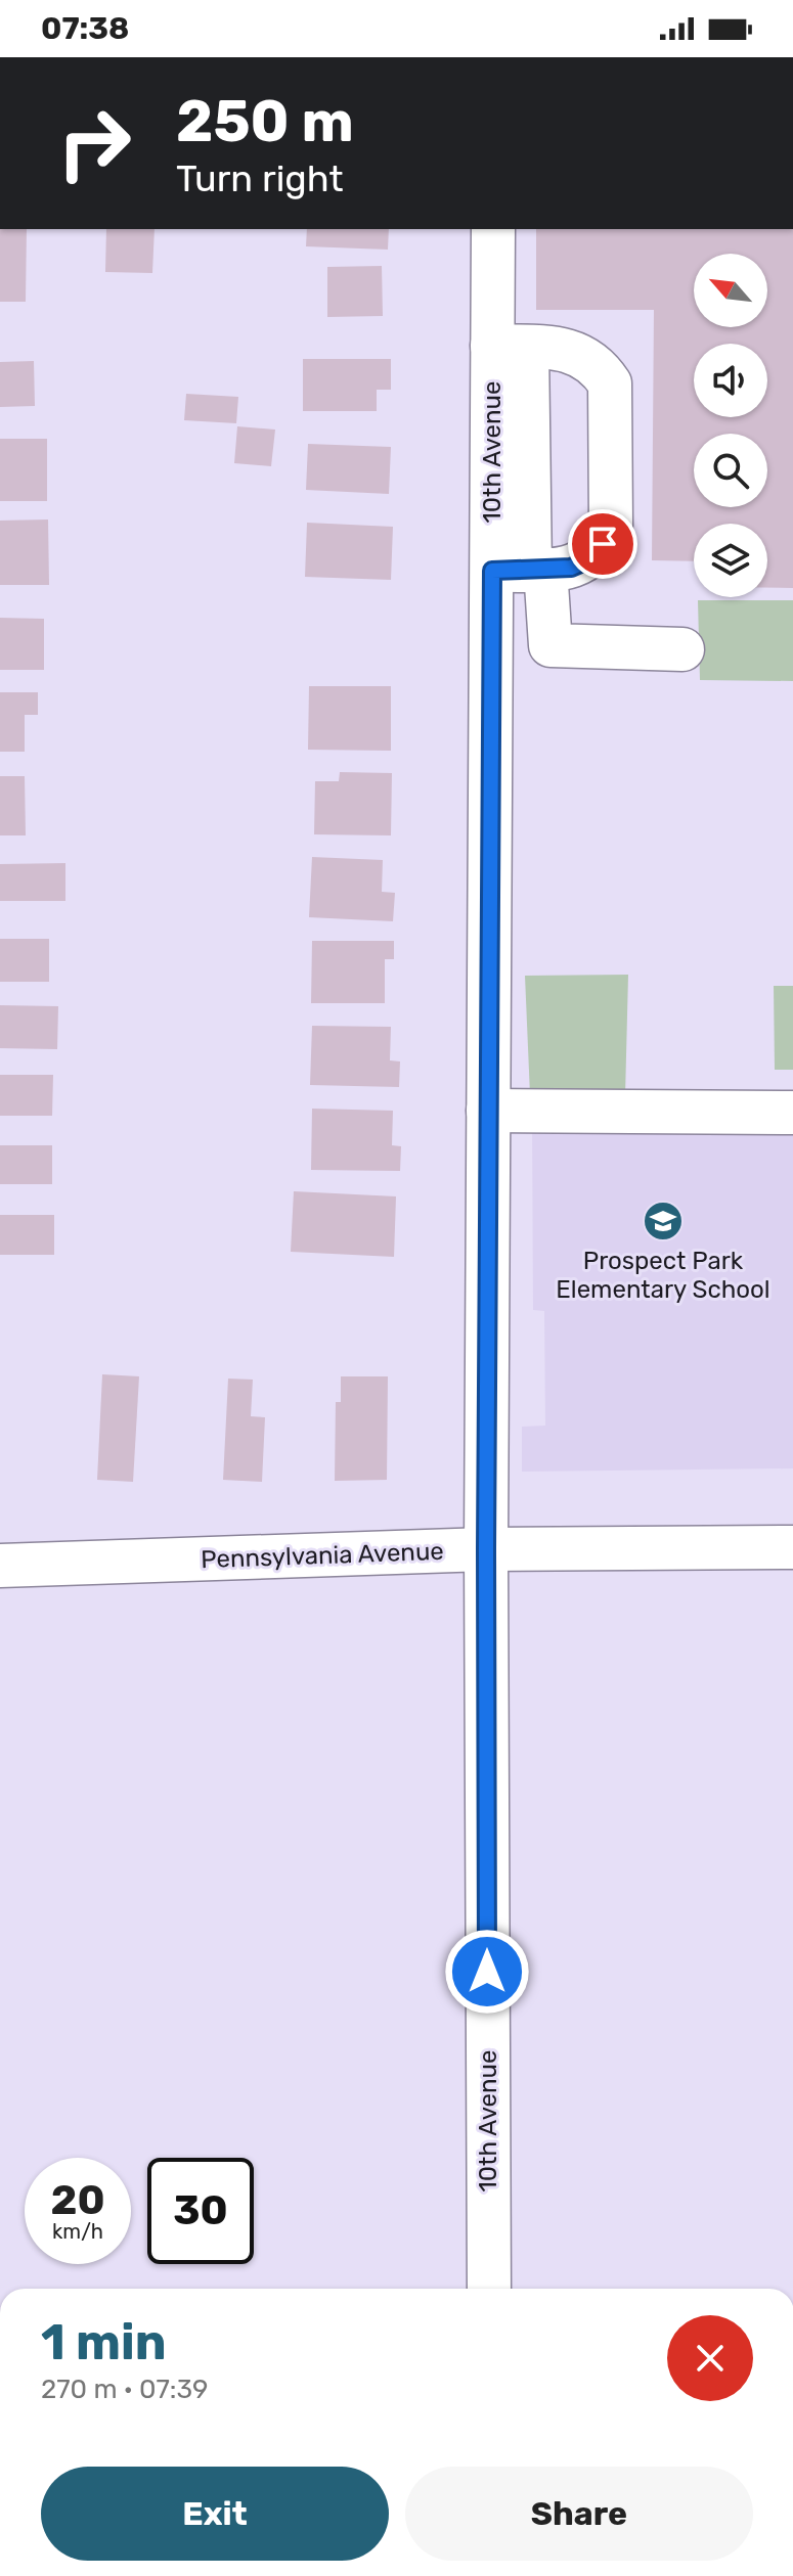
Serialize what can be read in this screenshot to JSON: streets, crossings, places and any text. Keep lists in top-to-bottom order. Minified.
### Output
{"streets":{"street":["10th Avenue","Pennsylvania Avenue"]},"crossings":[["10th Avenue","Pennsylvania Avenue"]],"places":{"school or university":["Prospect Park Elementary School"]},"north":"top left","page":{"status":"07:38","turn":["250 m","Turn right"],"speed":"20 km/h","limit":"30","heading":["1 min","270 m · 07:39"],"buttons":["Exit","Share"]}}
